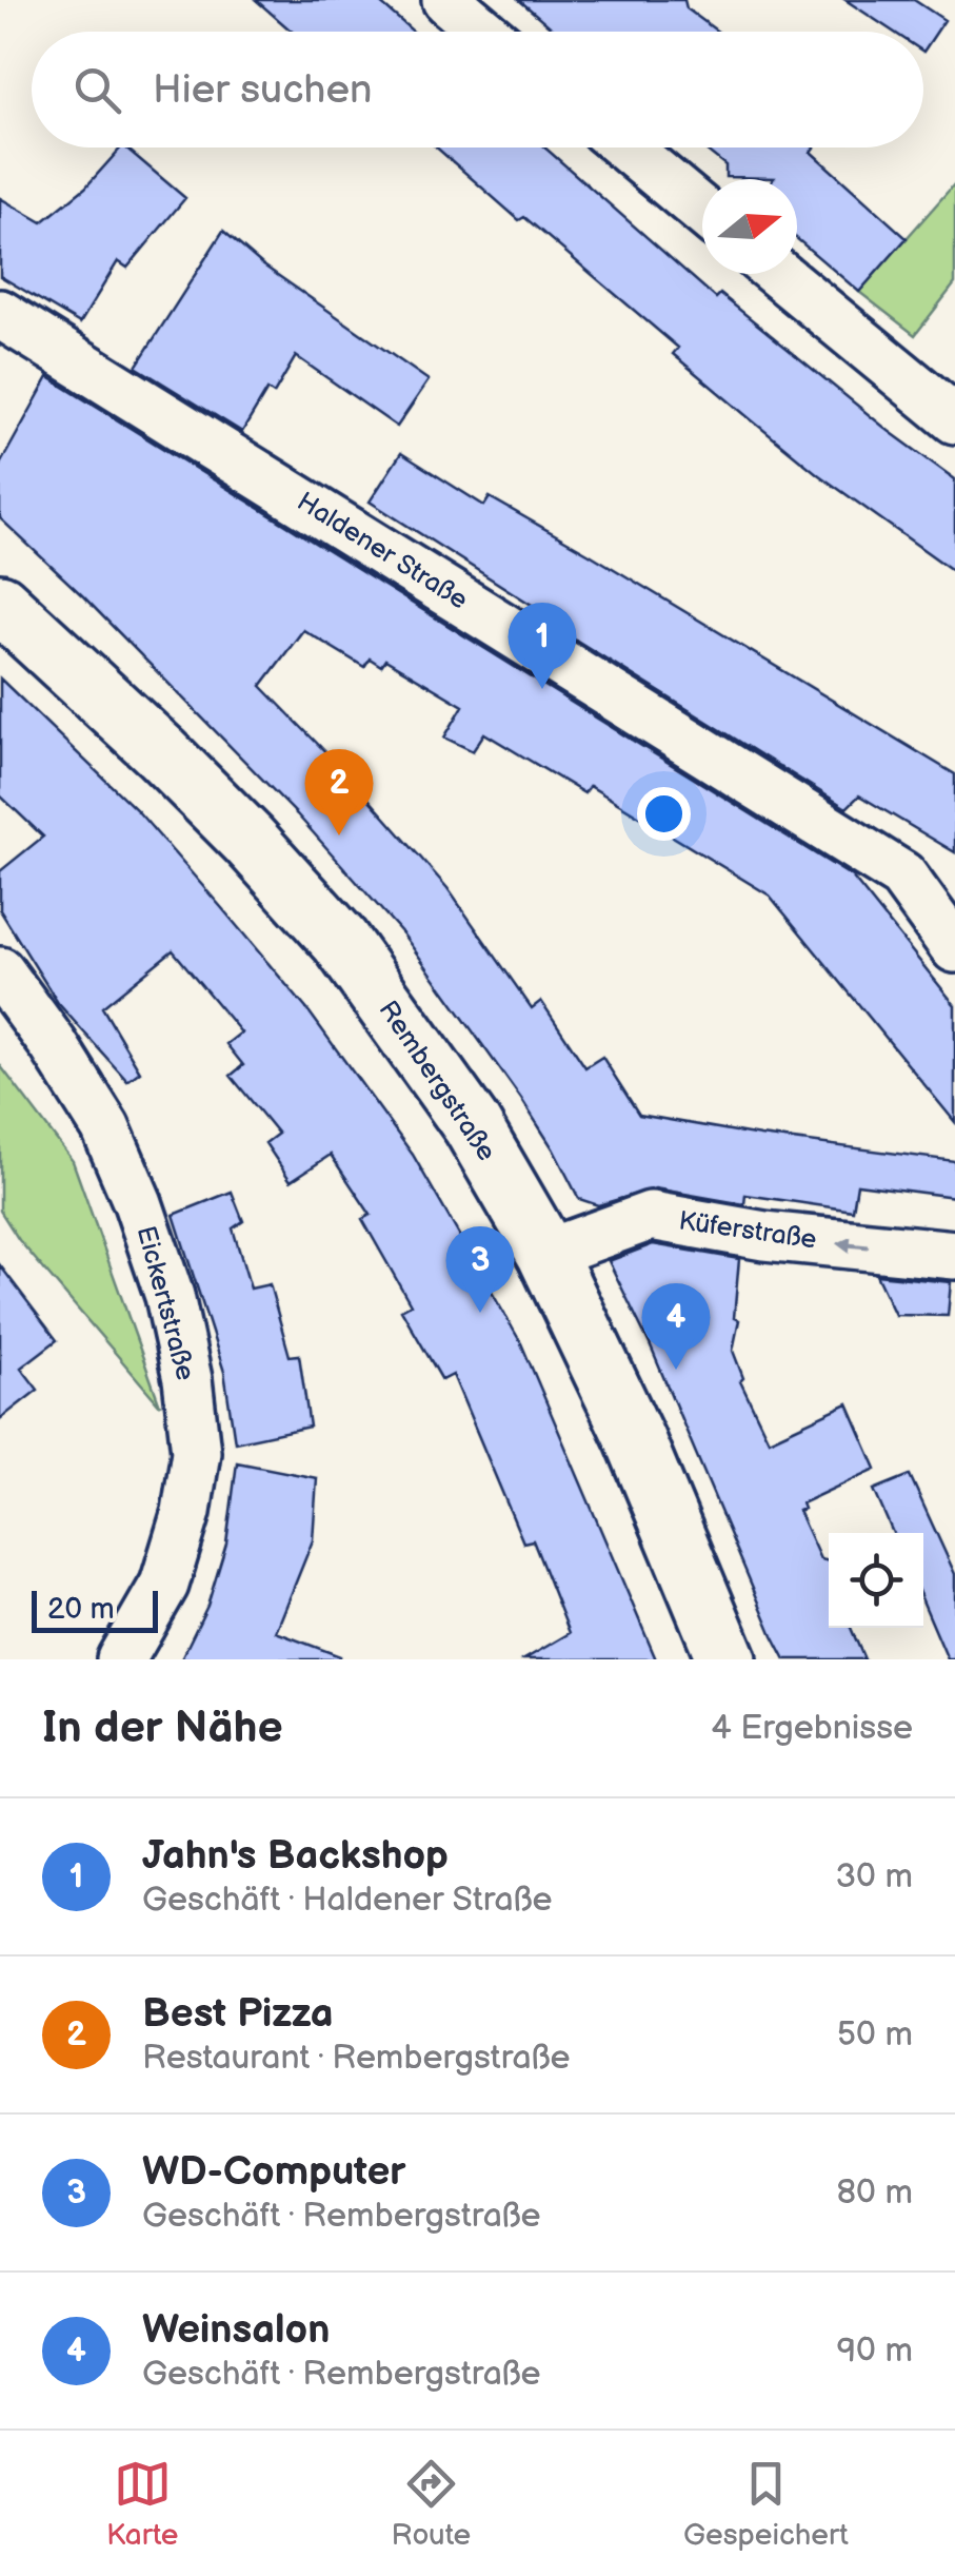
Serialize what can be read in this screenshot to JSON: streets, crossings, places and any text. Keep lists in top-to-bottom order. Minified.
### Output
{"streets":{"main road":["Rembergstraße"],"street":["Haldener Straße","Küferstraße","Eickertstraße"]},"crossings":[["Rembergstraße","Küferstraße"]],"one_way":["Küferstraße"],"scale_bar":"20 m","north":"right","page":{"search":"Hier suchen","pins":["1","2","3","4"],"scale":"20 m","heading":["In der Nähe","4 Ergebnisse"],"list":[{"mark":"1","name":"Jahn's Backshop","note":"Geschäft · Haldener Straße","value":"30 m"},{"mark":"2","name":"Best Pizza","note":"Restaurant · Rembergstraße","value":"50 m"},{"mark":"3","name":"WD-Computer","note":"Geschäft · Rembergstraße","value":"80 m"},{"mark":"4","name":"Weinsalon","note":"Geschäft · Rembergstraße","value":"90 m"}],"nav":["Karte","Route","Gespeichert"]}}
